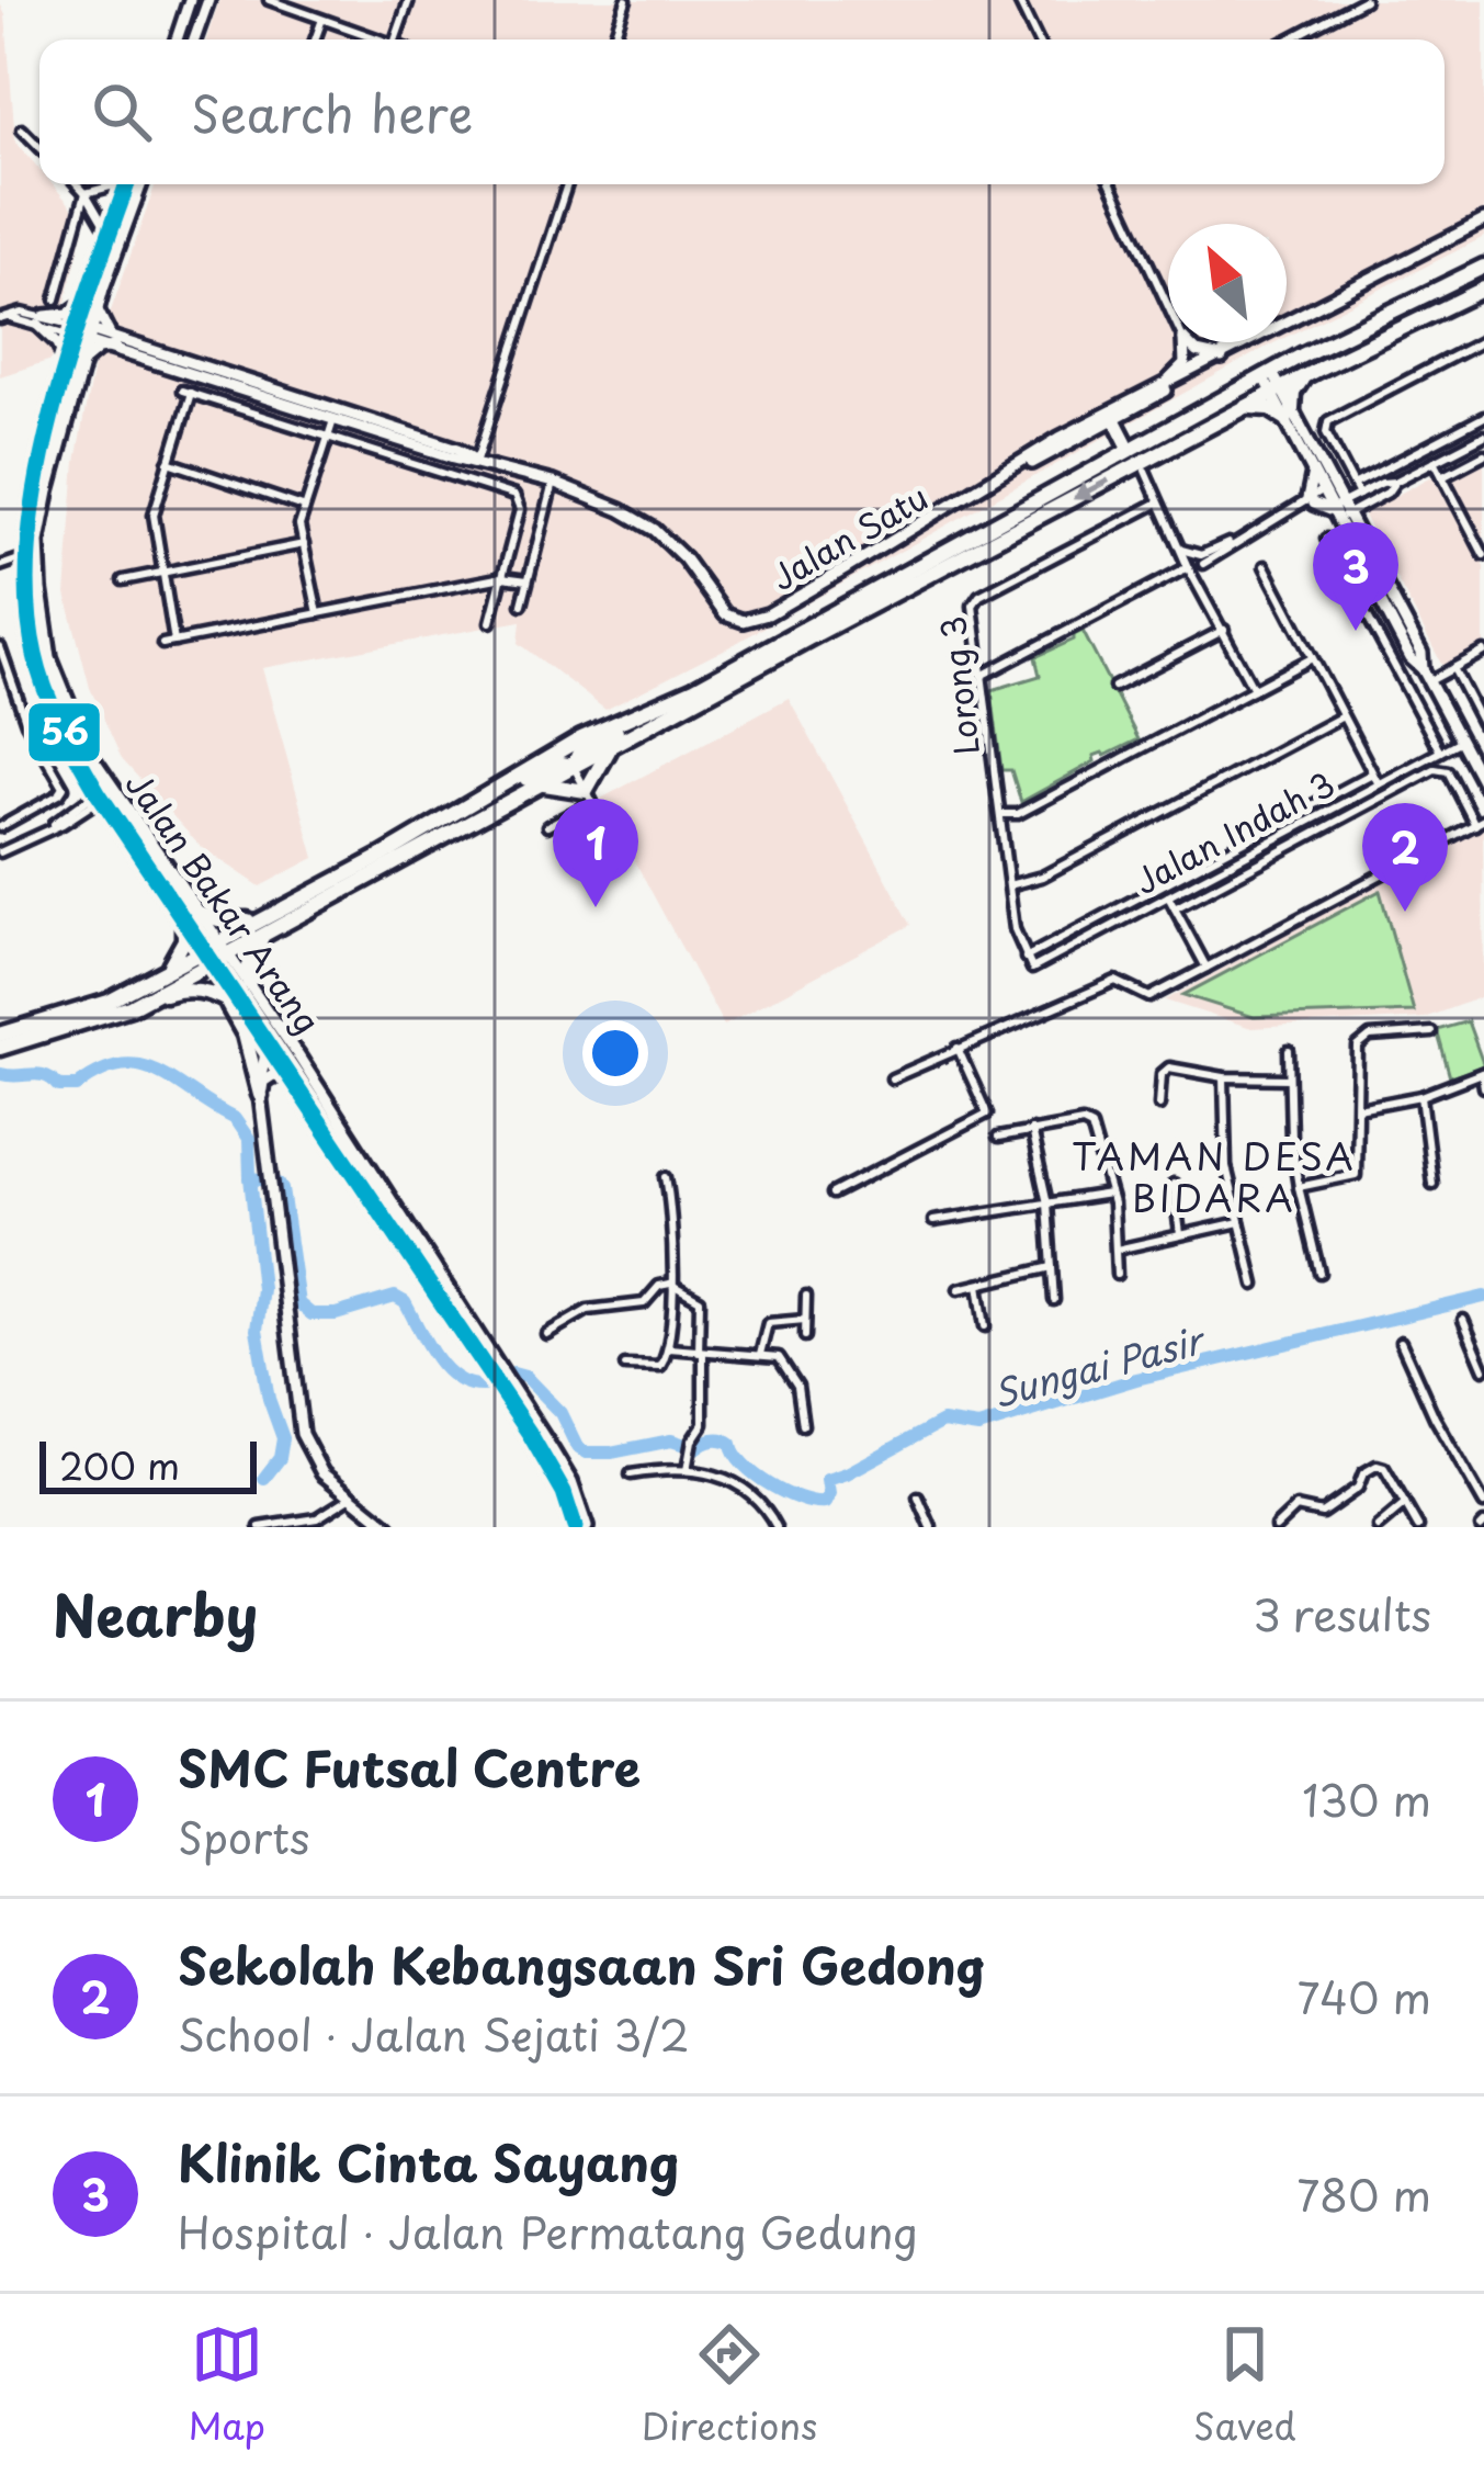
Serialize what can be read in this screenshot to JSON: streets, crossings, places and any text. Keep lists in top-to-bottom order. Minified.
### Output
{"streets":{"main road":["Jalan Satu","Jalan Bakar Arang"],"street":["Lorong 3","Jalan Indah 3"]},"crossings":[["Jalan Satu","Jalan Bakar Arang"],["Lorong 3","Jalan Indah 3"]],"districts":["TAMAN DESA BIDARA"],"water":["Sungai Pasir"],"lines":["transit line 56"],"scale_bar":"200 m","north":"top left","page":{"search":"Search here","pins":["3","1","2"],"scale":"200 m","heading":["Nearby","3 results"],"list":[{"mark":"1","name":"SMC Futsal Centre","note":"Sports","value":"130 m"},{"mark":"2","name":"Sekolah Kebangsaan Sri Gedong","note":"School · Jalan Sejati 3/2","value":"740 m"},{"mark":"3","name":"Klinik Cinta Sayang","note":"Hospital · Jalan Permatang Gedung","value":"780 m"}],"nav":["Map","Directions","Saved"]}}
